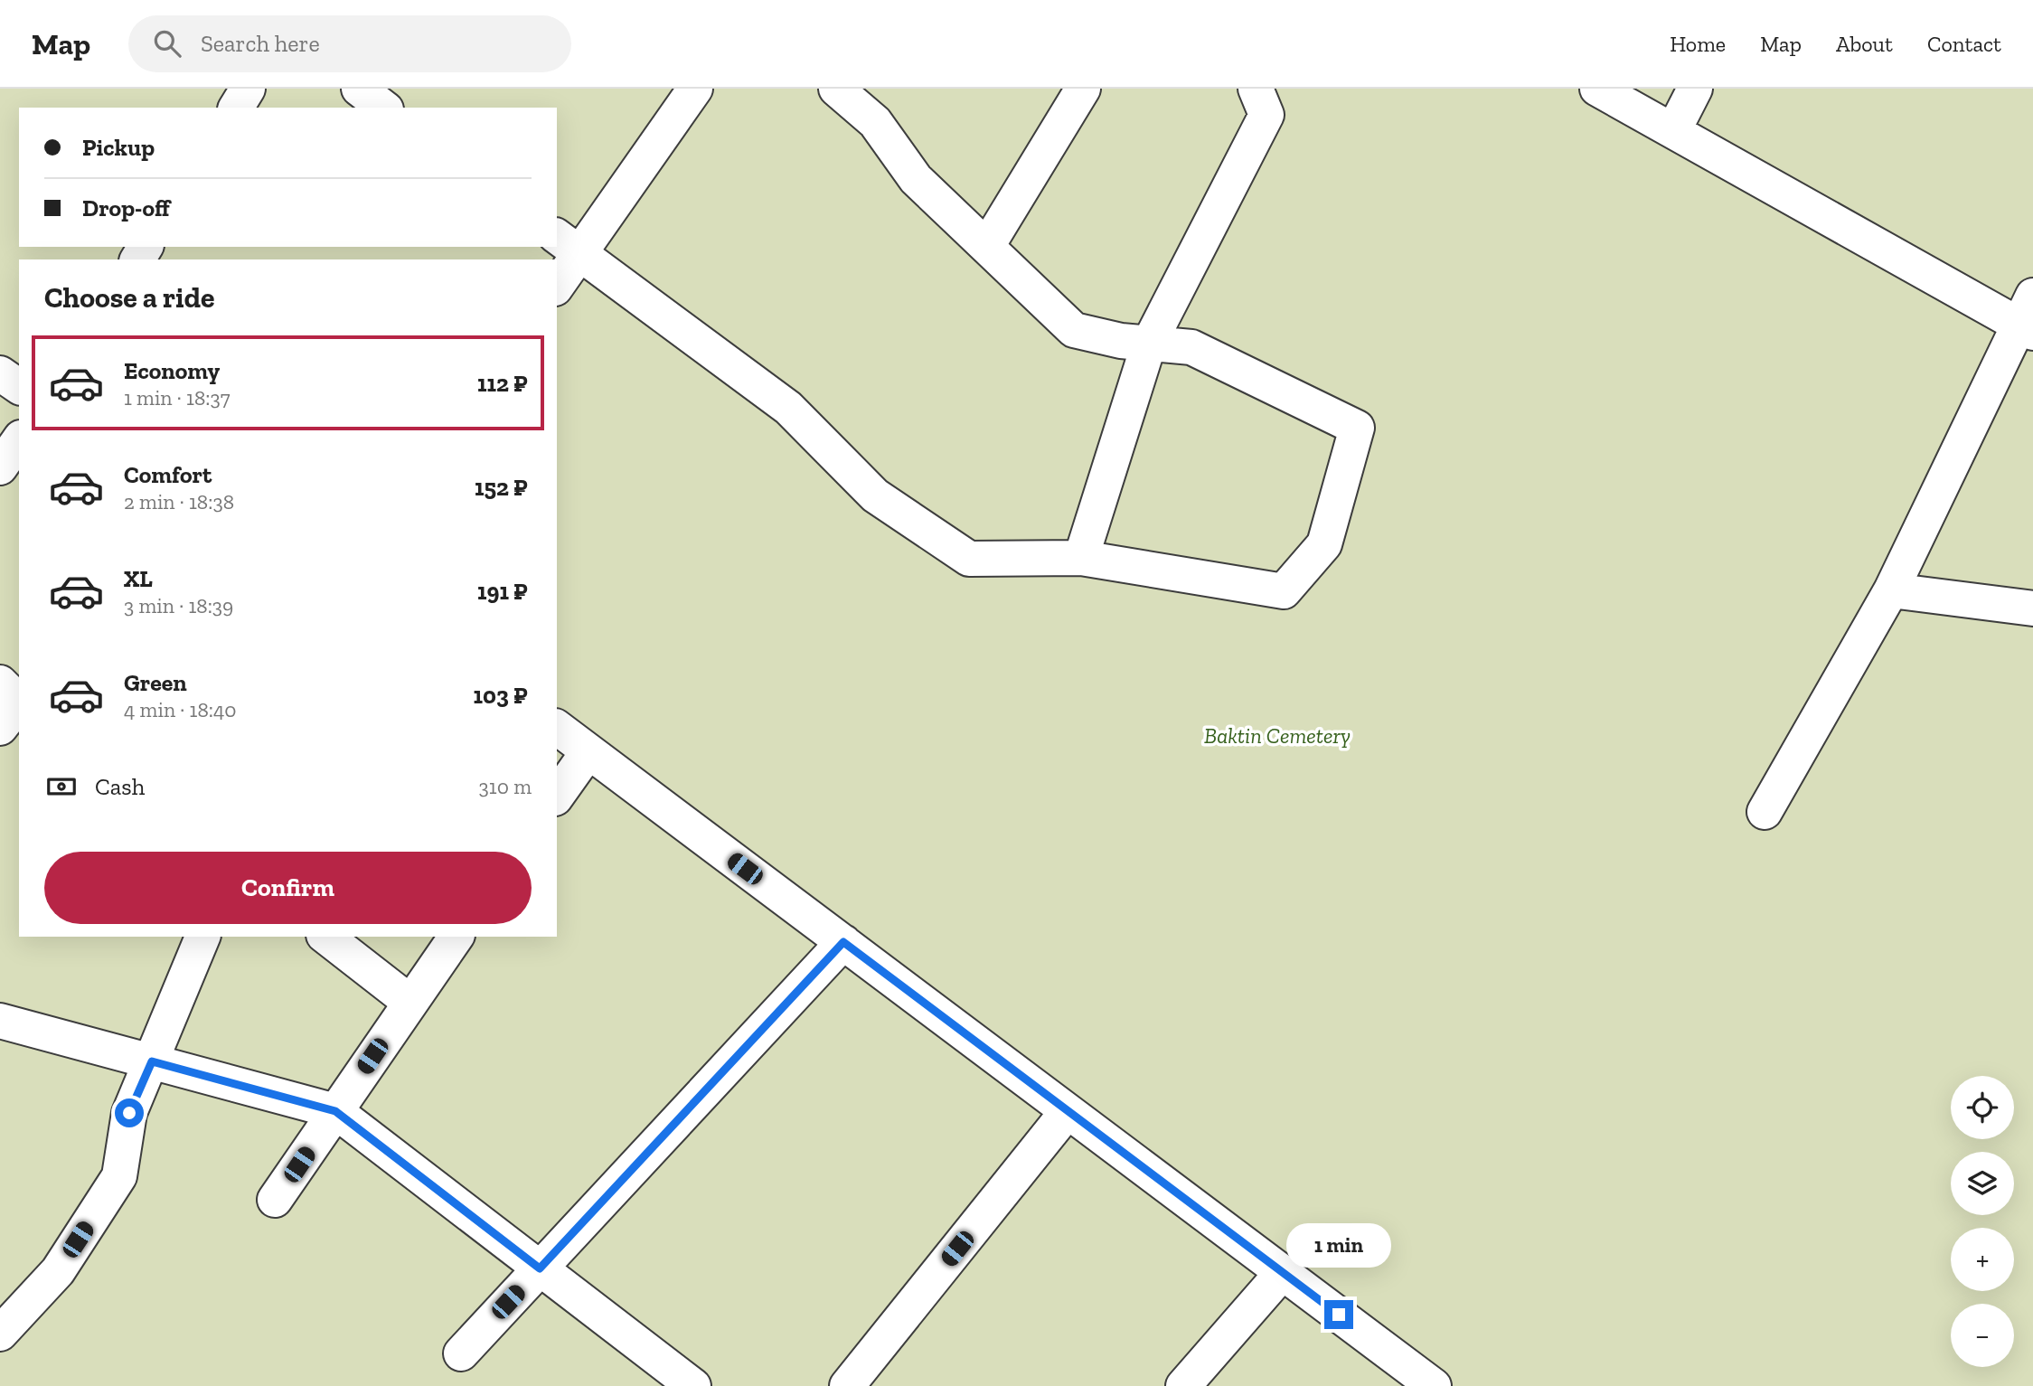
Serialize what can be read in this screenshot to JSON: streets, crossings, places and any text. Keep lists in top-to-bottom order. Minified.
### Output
{"parks":["Baktin Cemetery"],"page":{"header":"Map","search":"Search here","nav":["Home","Map","About","Contact"],"banner":["Pickup","Drop-off"],"heading":"Choose a ride","list":[{"name":"Economy","note":"1 min · 18:37","value":"112 ₽"},{"name":"Comfort","note":"2 min · 18:38","value":"152 ₽"},{"name":"XL","note":"3 min · 18:39","value":"191 ₽"},{"name":"Green","note":"4 min · 18:40","value":"103 ₽"}],"pay":["Cash","310 m"],"buttons":"Confirm","map_buttons":["+","−"],"bubble":"1 min"}}
